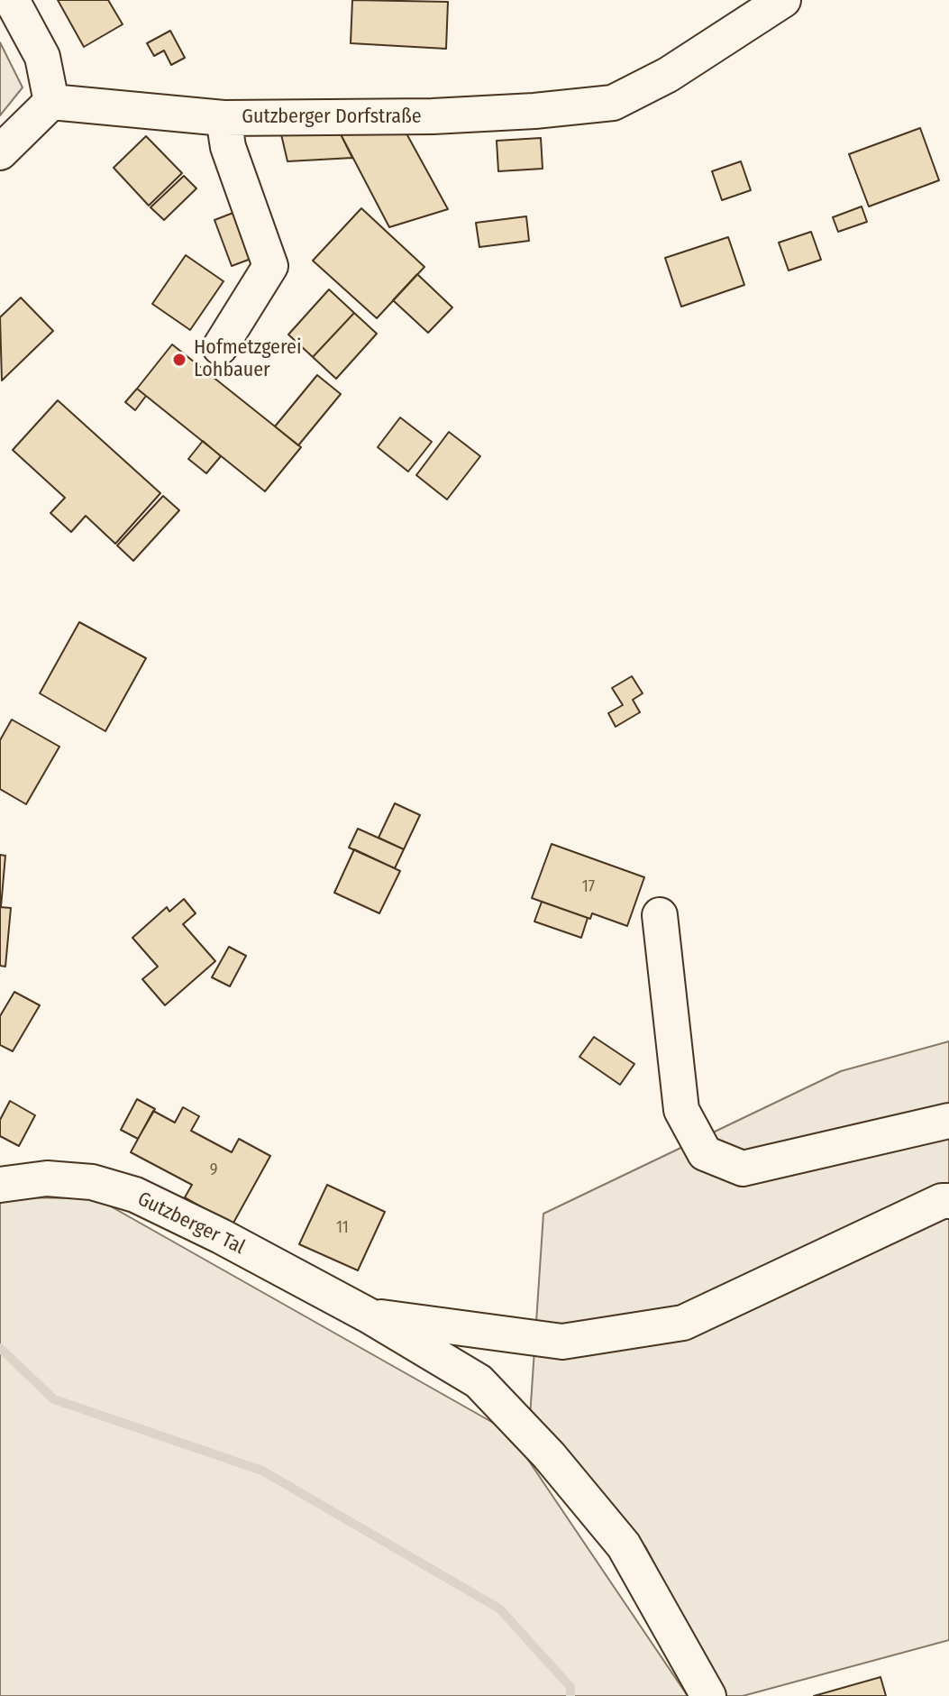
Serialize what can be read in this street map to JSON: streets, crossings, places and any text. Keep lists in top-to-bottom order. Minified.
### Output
{"streets":{"street":["Gutzberger Dorfstraße","Gutzberger Tal"]},"places":["Hofmetzgerei Lohbauer"],"house_numbers":["17","9","11"]}
